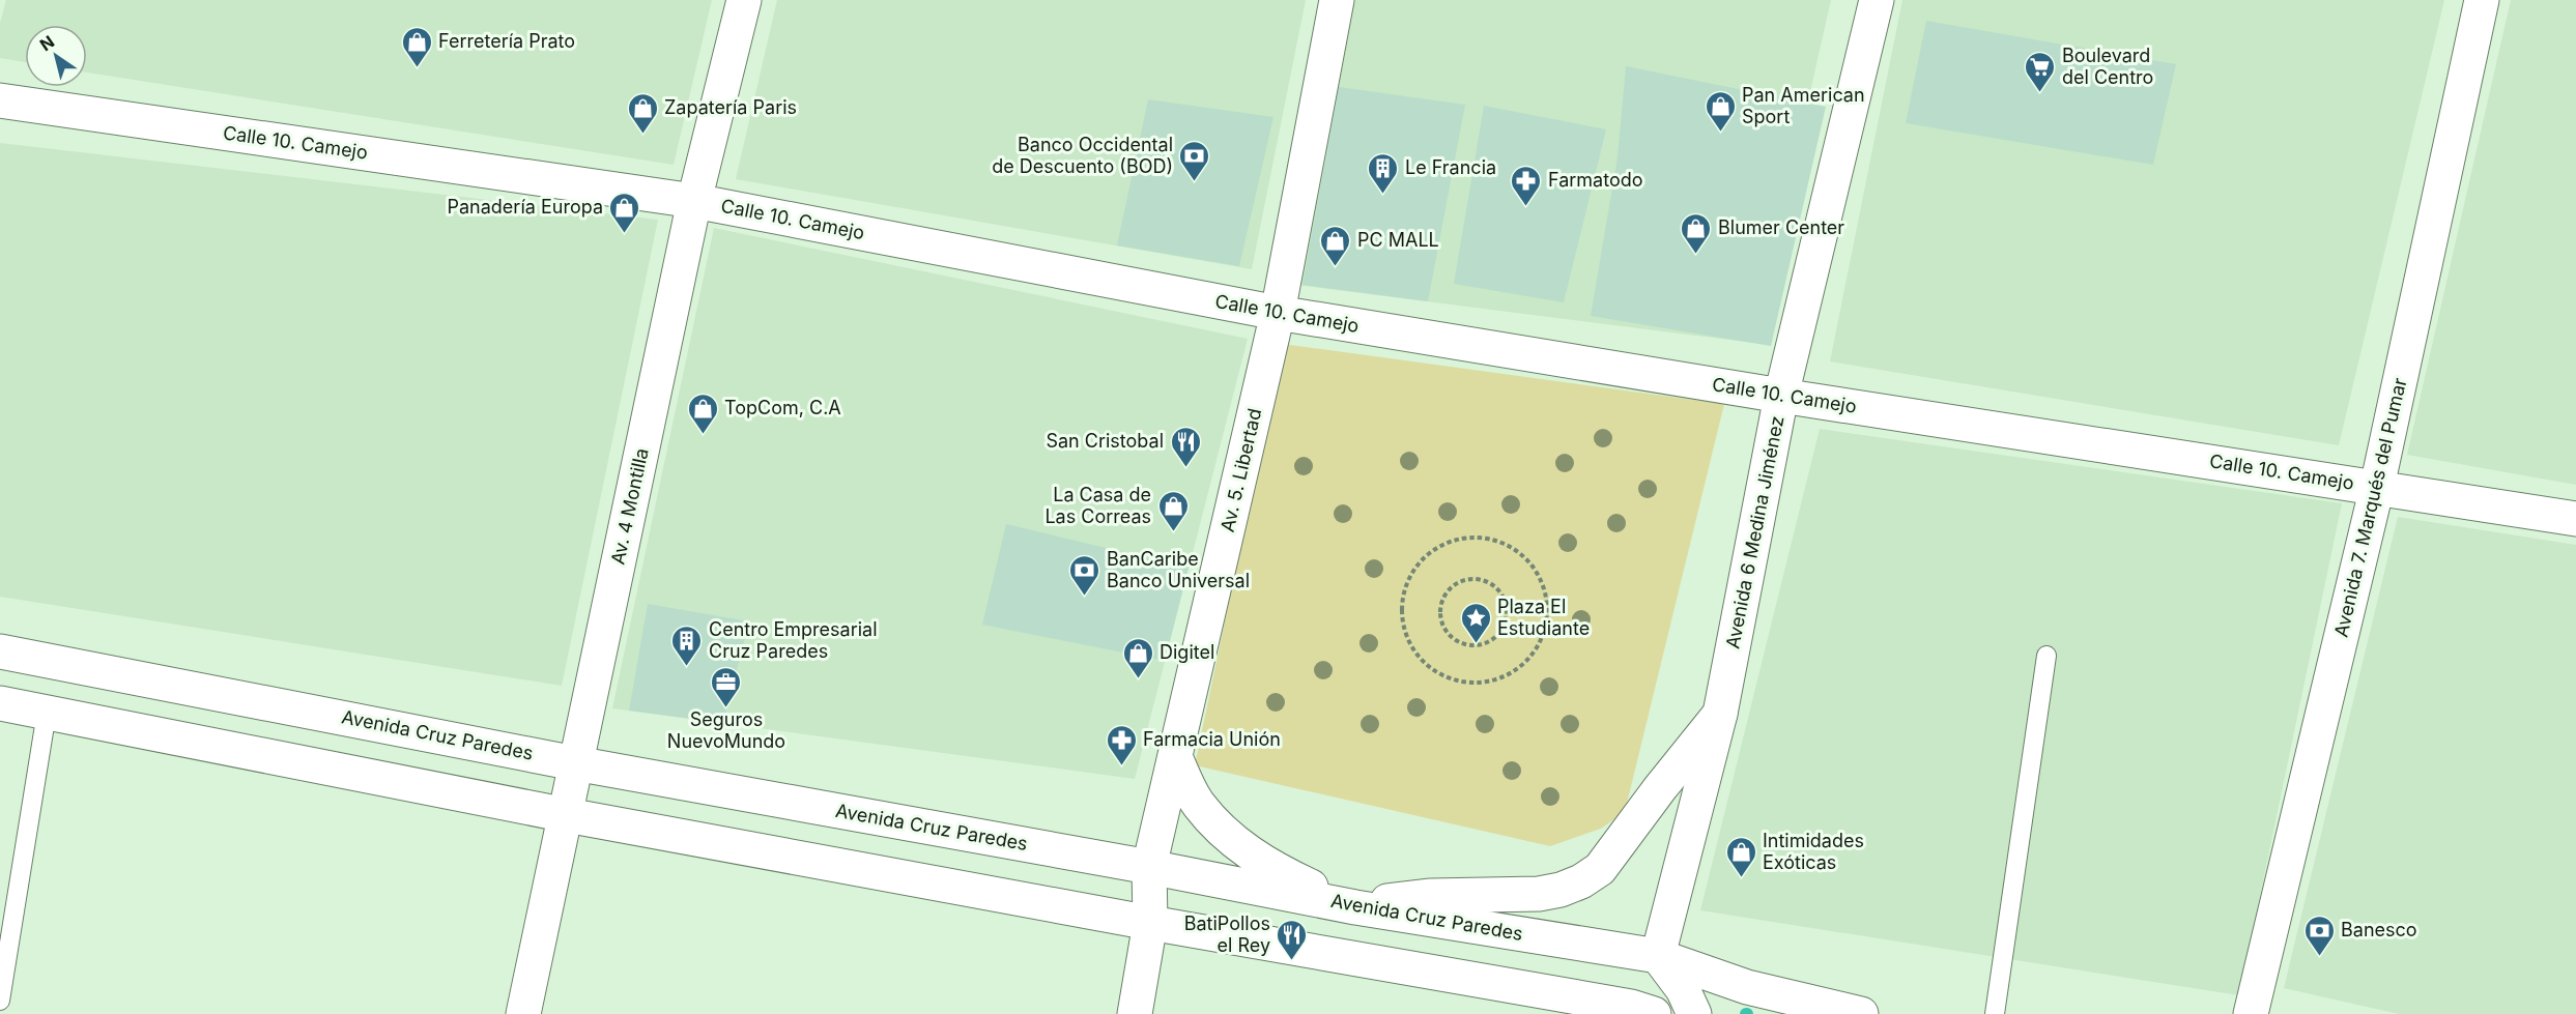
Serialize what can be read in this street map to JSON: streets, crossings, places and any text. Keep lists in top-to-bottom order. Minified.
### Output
{"streets":{"street":["Calle 10. Camejo","Av. 5. Libertad","Av. 4 Montilla","Avenida 7. Marqués del Pumar","Avenida 6 Medina Jiménez","Avenida Cruz Paredes"]},"crossings":[["Calle 10. Camejo","Av. 5. Libertad"],["Calle 10. Camejo","Av. 4 Montilla"],["Calle 10. Camejo","Avenida 7. Marqués del Pumar"],["Calle 10. Camejo","Avenida 6 Medina Jiménez"],["Av. 5. Libertad","Avenida Cruz Paredes"],["Av. 4 Montilla","Avenida Cruz Paredes"],["Avenida 6 Medina Jiménez","Avenida Cruz Paredes"]],"places":{"shop":["Ferretería Prato","Pan American Sport","Zapatería Paris","Panadería Europa","Blumer Center","PC MALL","TopCom, C.A","La Casa de Las Correas","Digitel","Intimidades Exóticas"],"supermarket":["Boulevard del Centro"],"bank":["Banco Occidental de Descuento (BOD)","BanCaribe Banco Universal","Banesco"],"building":["Le Francia","Centro Empresarial Cruz Paredes"],"pharmacy":["Farmatodo","Farmacia Unión"],"restaurant":["San Cristobal","BatiPollos el Rey"],"place":["Plaza El Estudiante"],"office":["Seguros NuevoMundo"]},"north":"top left"}
